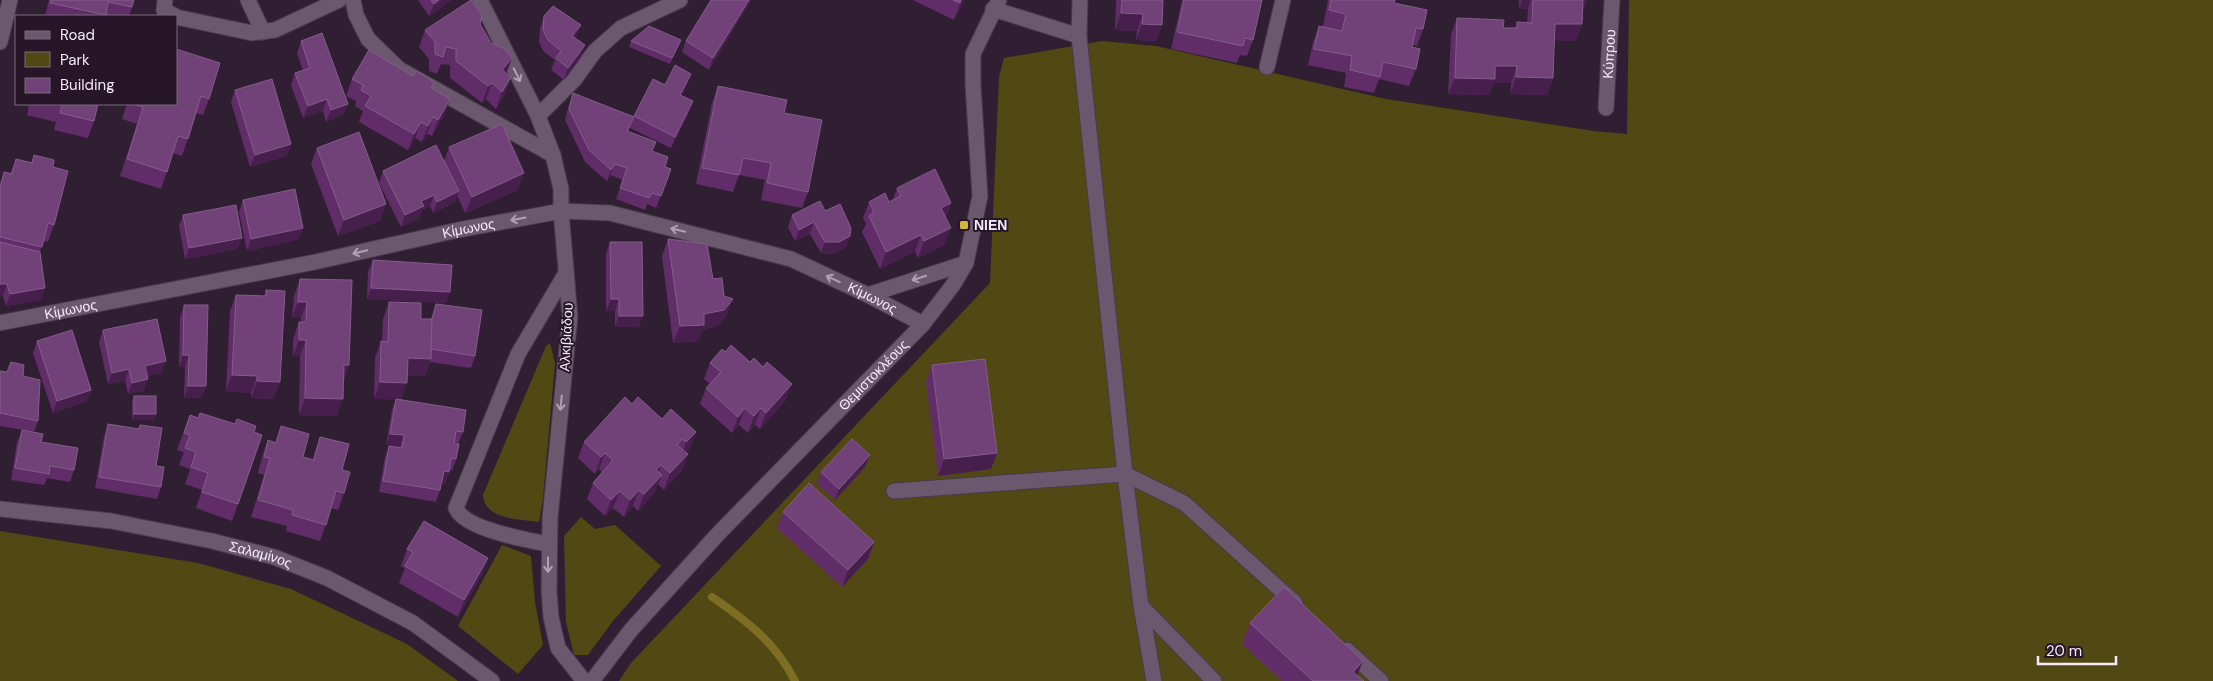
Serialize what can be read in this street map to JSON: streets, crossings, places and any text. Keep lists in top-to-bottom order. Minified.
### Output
{"streets":{"street":["Κύπρου","Κίμωνος","Αλκιβιάδου","Θεμιστοκλέους","Σαλαμίνος"]},"crossings":[["Κίμωνος","Αλκιβιάδου"],["Κίμωνος","Θεμιστοκλέους"]],"one_way":["Κίμωνος","Αλκιβιάδου"],"places":{"transit":["ΝΙΕΝ"]},"legend":["Road","Park","Building"],"scale_bar":"20 m"}
